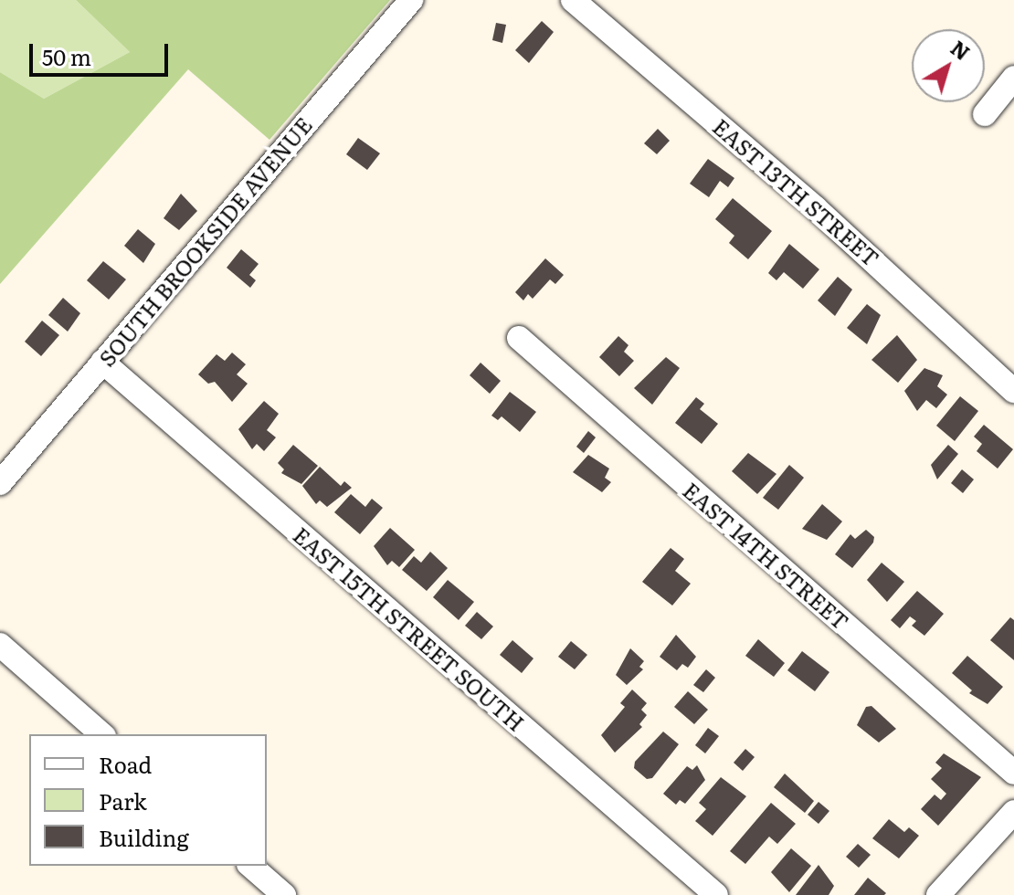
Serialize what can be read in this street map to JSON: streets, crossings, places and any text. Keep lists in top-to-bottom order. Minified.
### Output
{"streets":{"street":["EAST 13TH STREET","SOUTH BROOKSIDE AVENUE","EAST 14TH STREET","EAST 15TH STREET SOUTH"]},"crossings":[["SOUTH BROOKSIDE AVENUE","EAST 15TH STREET SOUTH"]],"legend":["Road","Park","Building"],"scale_bar":"50 m","north":"top right"}
